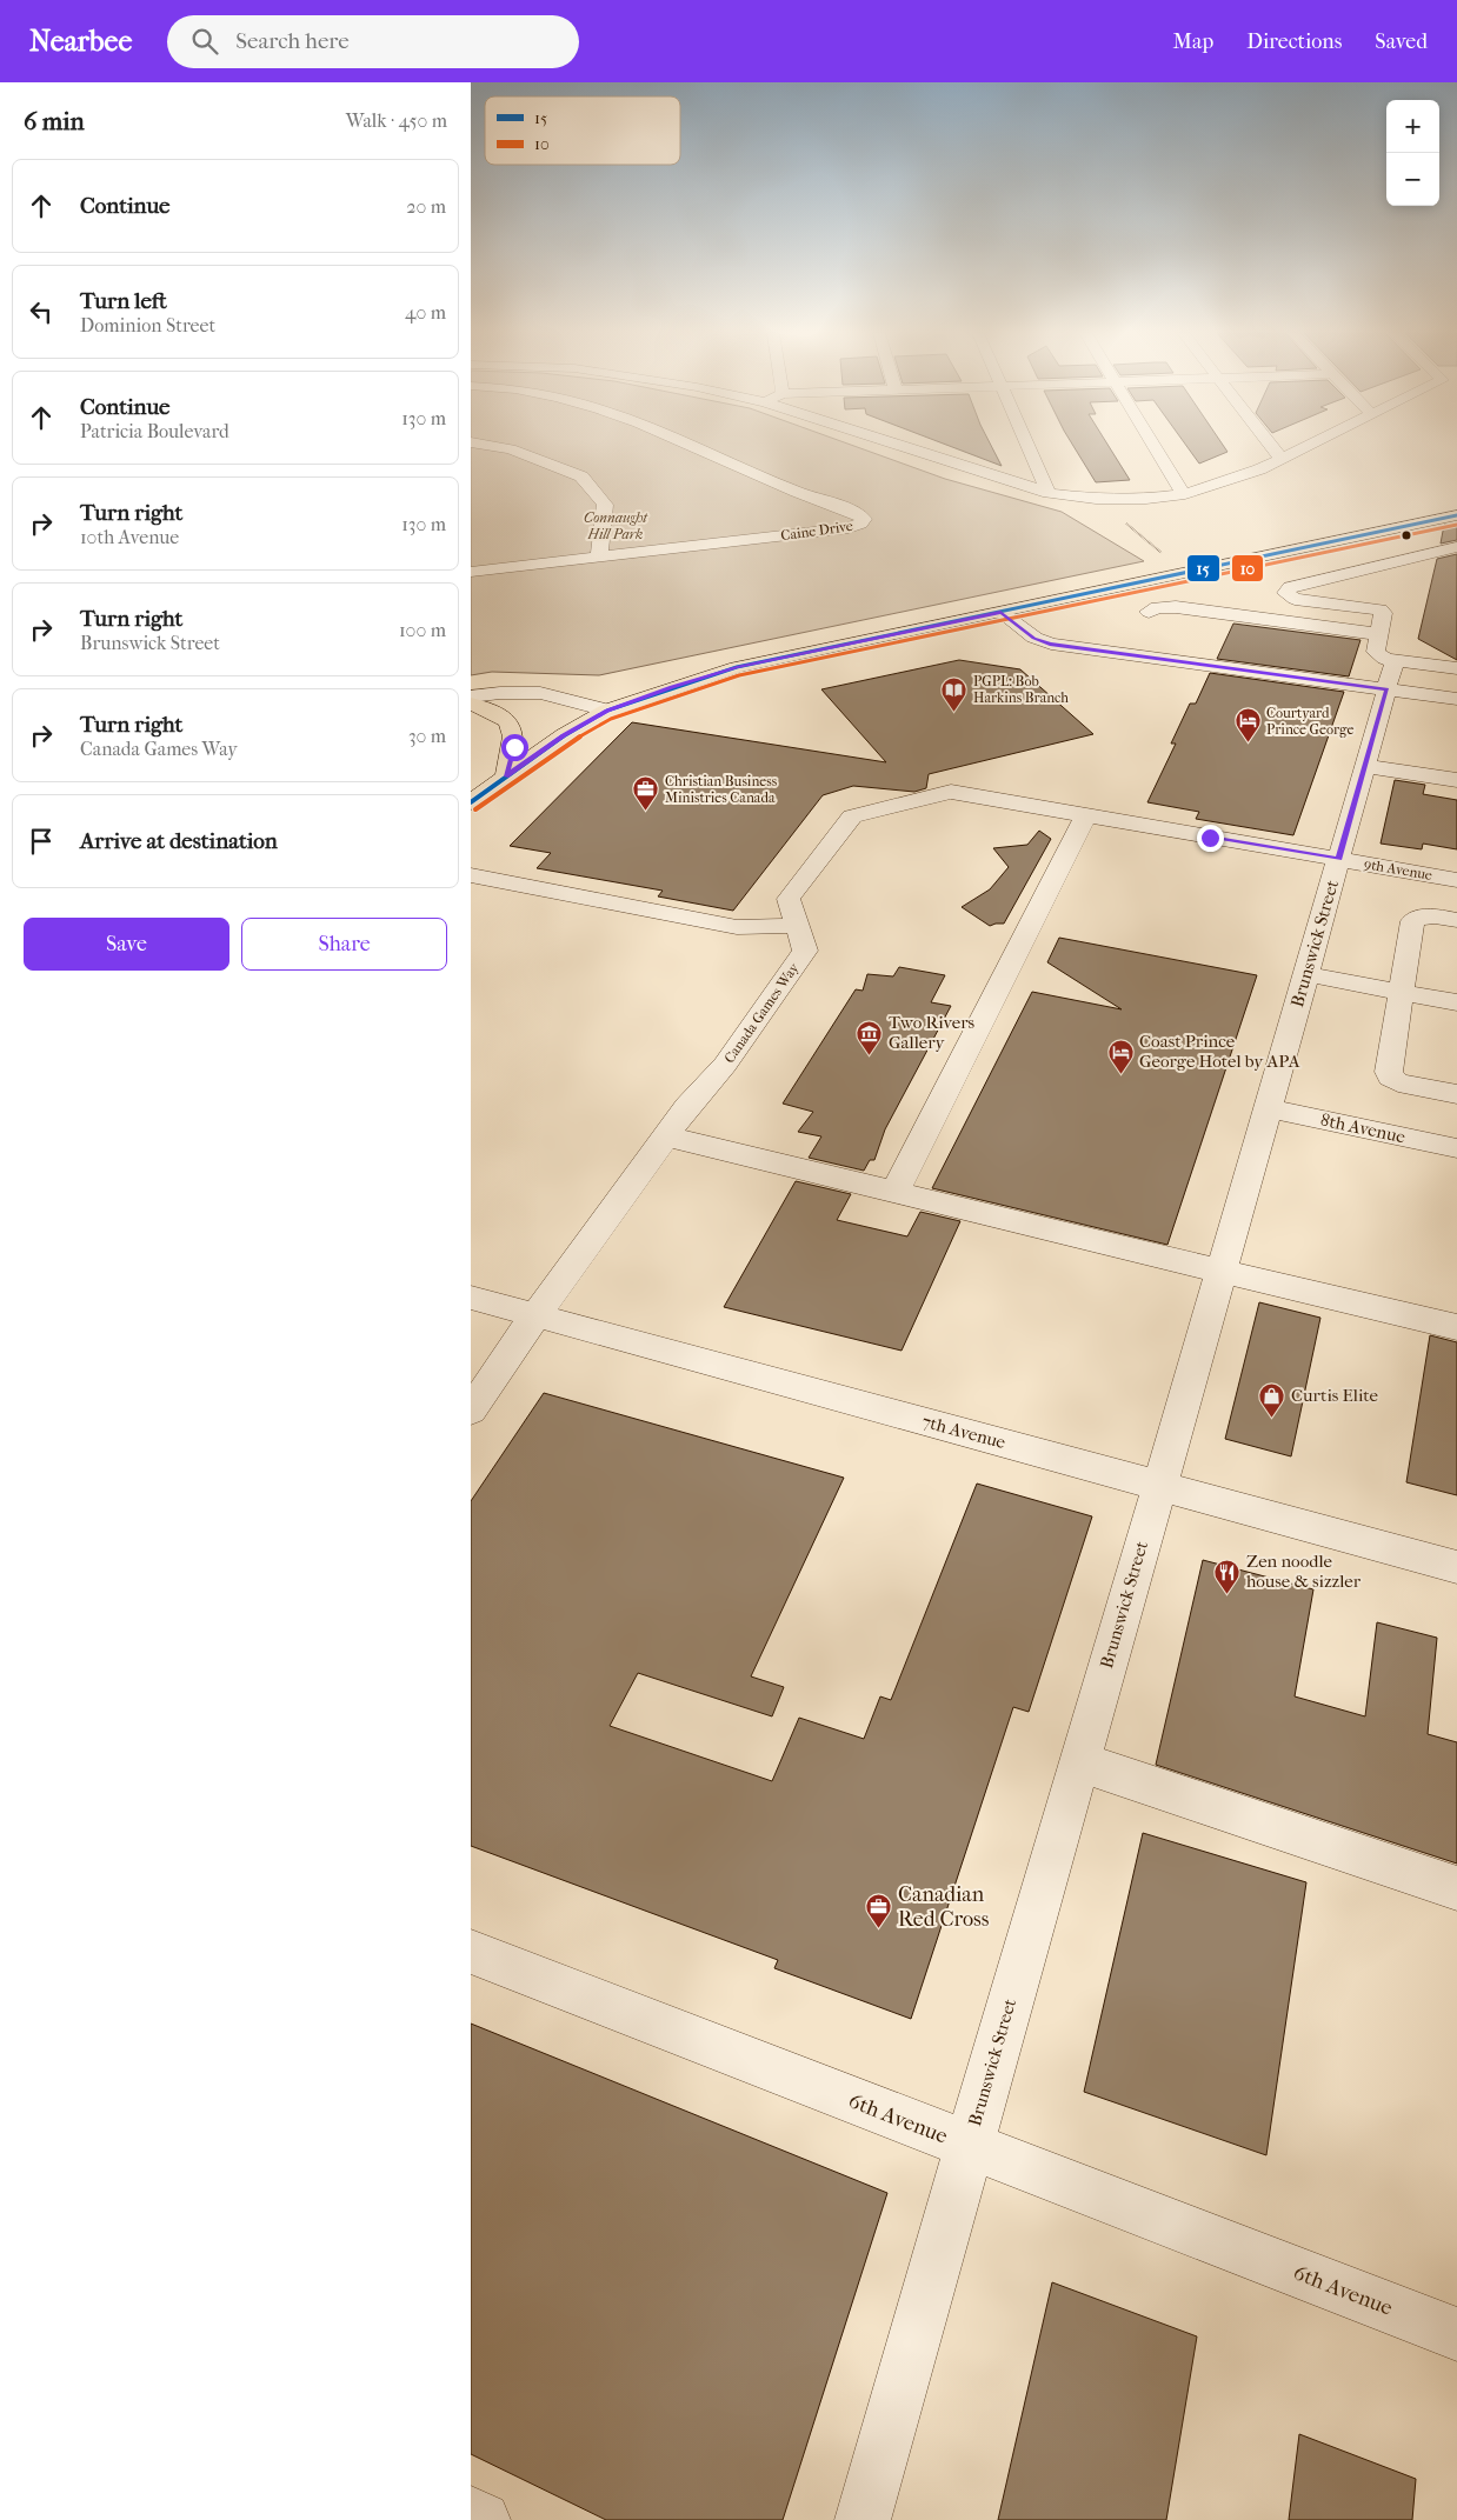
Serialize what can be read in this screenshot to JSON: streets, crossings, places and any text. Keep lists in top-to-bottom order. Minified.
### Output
{"streets":{"street":["Caine Drive","9th Avenue","Brunswick Street","Canada Games Way","8th Avenue","7th Avenue","6th Avenue"]},"crossings":[["9th Avenue","Brunswick Street"],["9th Avenue","Canada Games Way"],["Brunswick Street","Canada Games Way"],["Brunswick Street","8th Avenue"],["Brunswick Street","7th Avenue"],["Brunswick Street","6th Avenue"],["Canada Games Way","7th Avenue"]],"parks":["Connaught Hill Park"],"places":{"library":["PGPL: Bob Harkins Branch"],"hotel":["Courtyard Prince George","Coast Prince George Hotel by APA"],"office":["Christian Business Ministries Canada","Canadian Red Cross"],"museum":["Two Rivers Gallery"],"shop":["Curtis Elite"],"restaurant":["Zen noodle house & sizzler"]},"lines":["transit line 15","transit line 10"],"legend":["15","10"],"page":{"header":"Nearbee","search":"Search here","nav":["Map","Directions","Saved"],"heading":["6 min","Walk · 450 m"],"map_buttons":["+","−"],"list":[["Continue","20 m"],["Turn left","Dominion Street","40 m"],["Continue","Patricia Boulevard","130 m"],["Turn right","10th Avenue","130 m"],["Turn right","Brunswick Street","100 m"],["Turn right","Canada Games Way","30 m"],"Arrive at destination"],"buttons":["Save","Share"]}}
